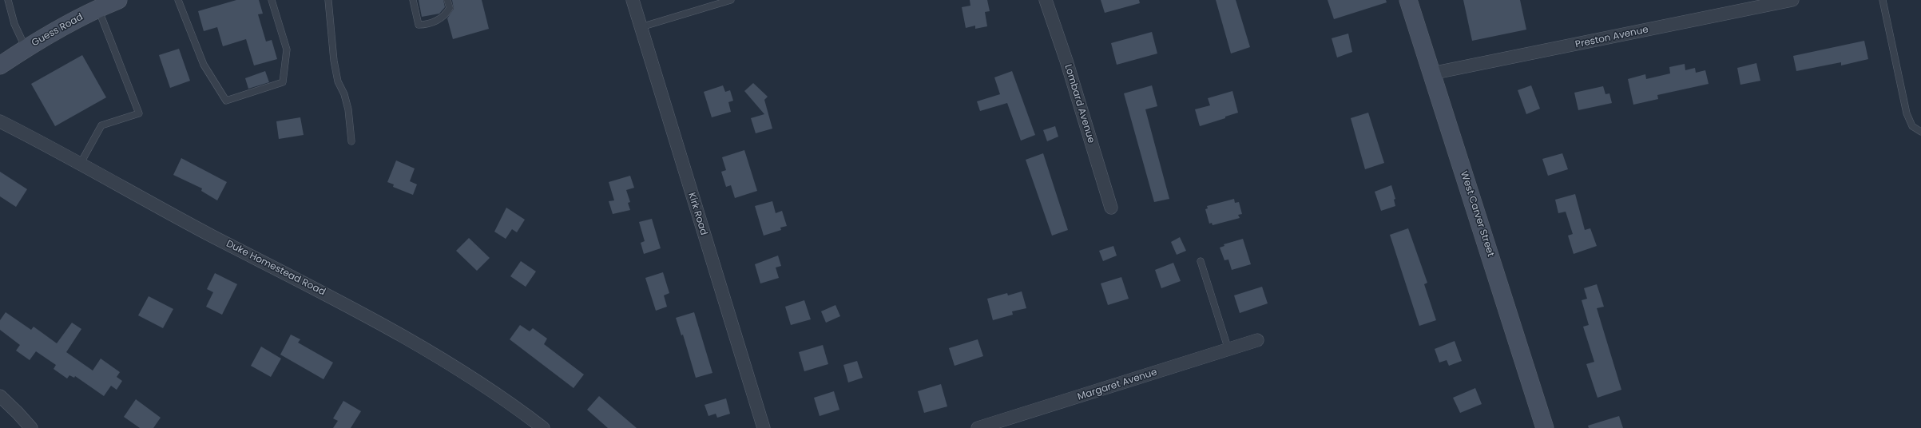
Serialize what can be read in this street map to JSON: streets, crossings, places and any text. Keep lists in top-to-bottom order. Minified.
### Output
{"streets":{"street":["Guess Road","Preston Avenue","Lombard Avenue","Kirk Road","West Carver Street","Duke Homestead Road","Margaret Avenue"]},"crossings":[["Preston Avenue","West Carver Street"]]}
